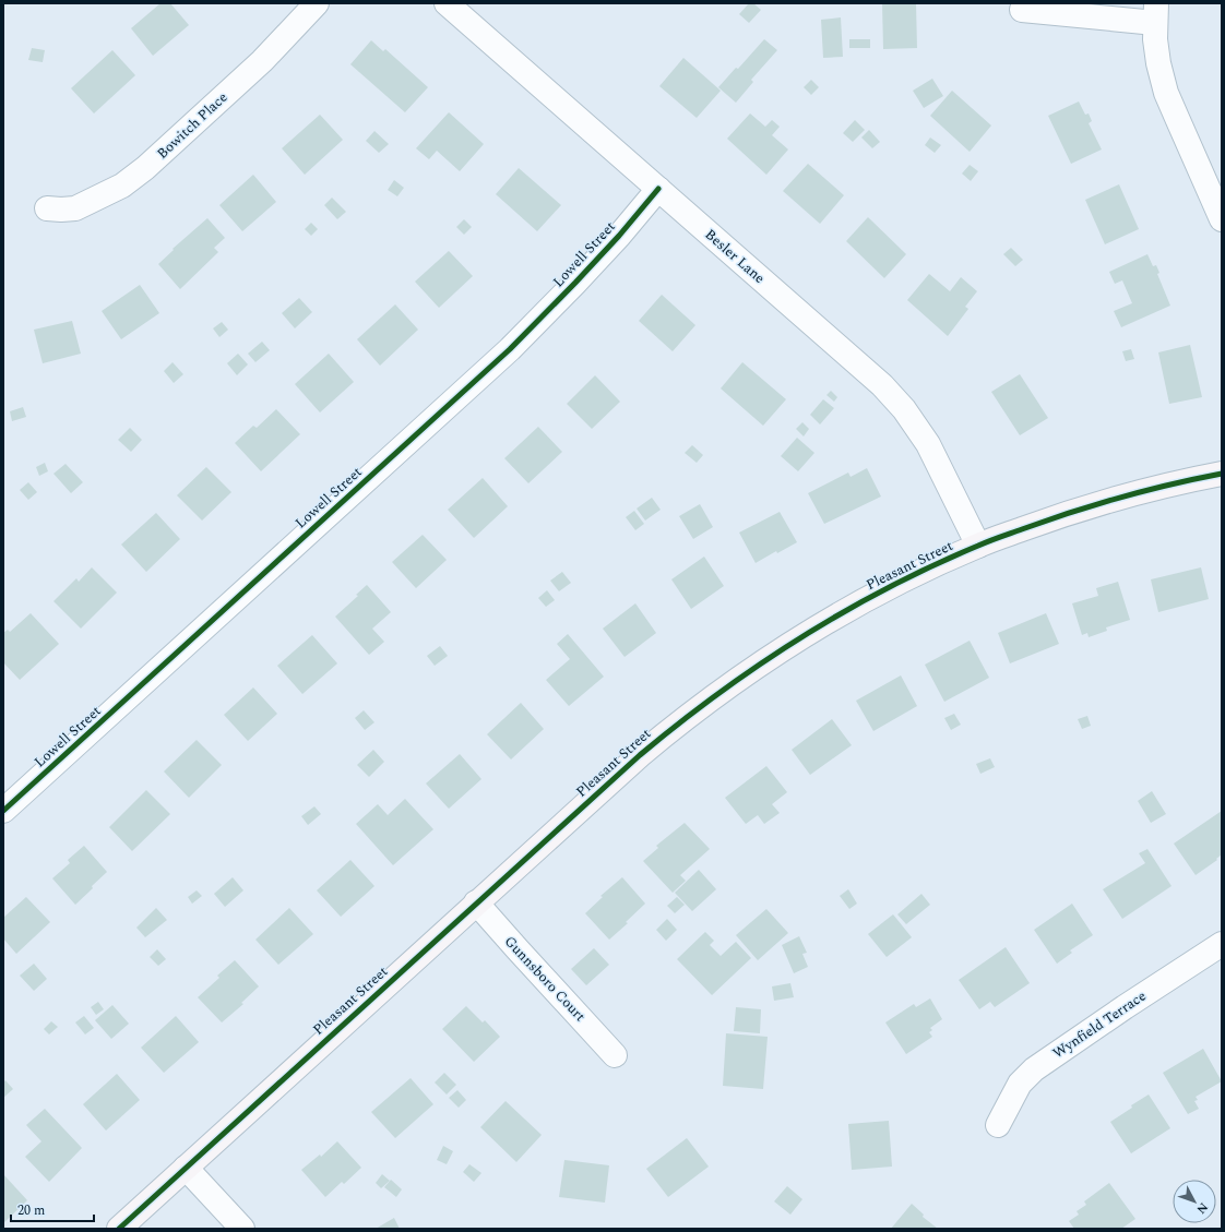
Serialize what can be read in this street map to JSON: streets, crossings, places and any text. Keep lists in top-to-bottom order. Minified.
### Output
{"streets":{"street":["Bowitch Place","Lowell Street","Besler Lane","Pleasant Street","Gunnsboro Court","Wynfield Terrace"]},"crossings":[["Lowell Street","Besler Lane"],["Besler Lane","Pleasant Street"],["Pleasant Street","Gunnsboro Court"]],"scale_bar":"20 m","north":"bottom right"}
